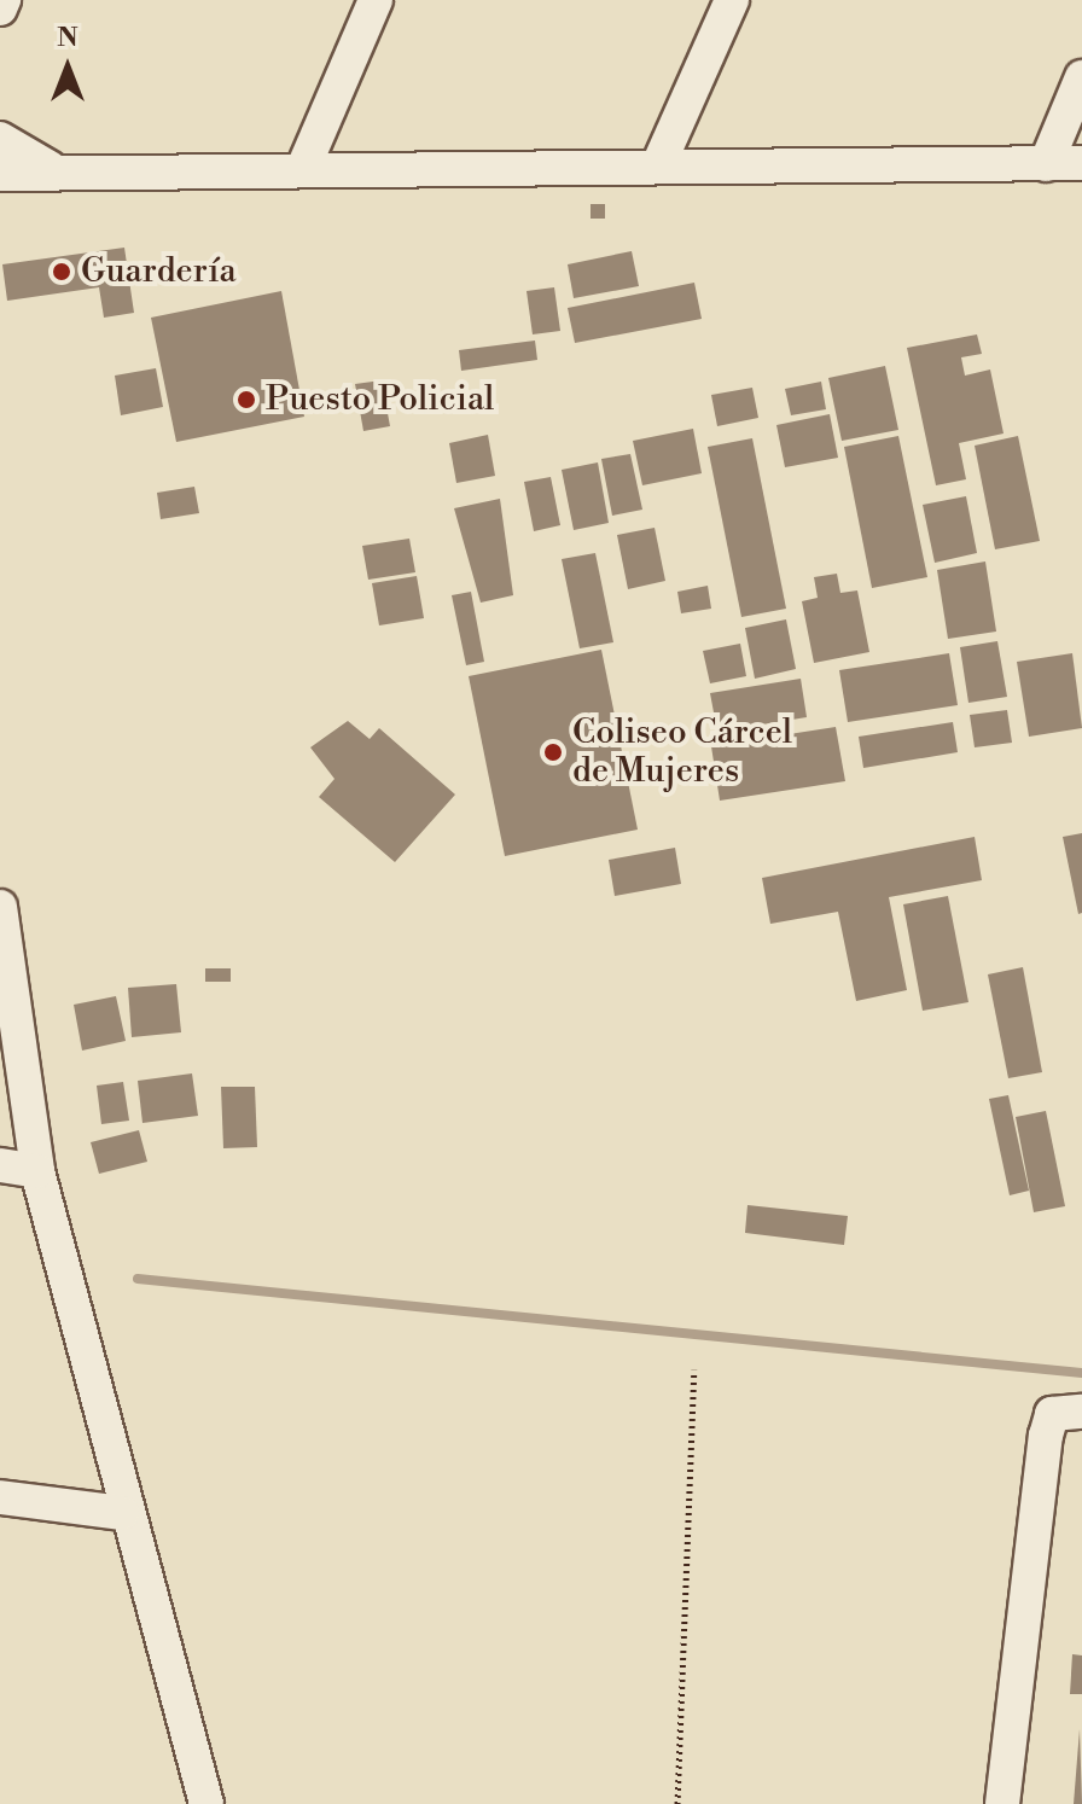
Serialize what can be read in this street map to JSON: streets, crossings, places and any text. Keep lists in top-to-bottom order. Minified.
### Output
{"places":["Guardería","Puesto Policial","Coliseo Cárcel de Mujeres"],"north":"top"}
